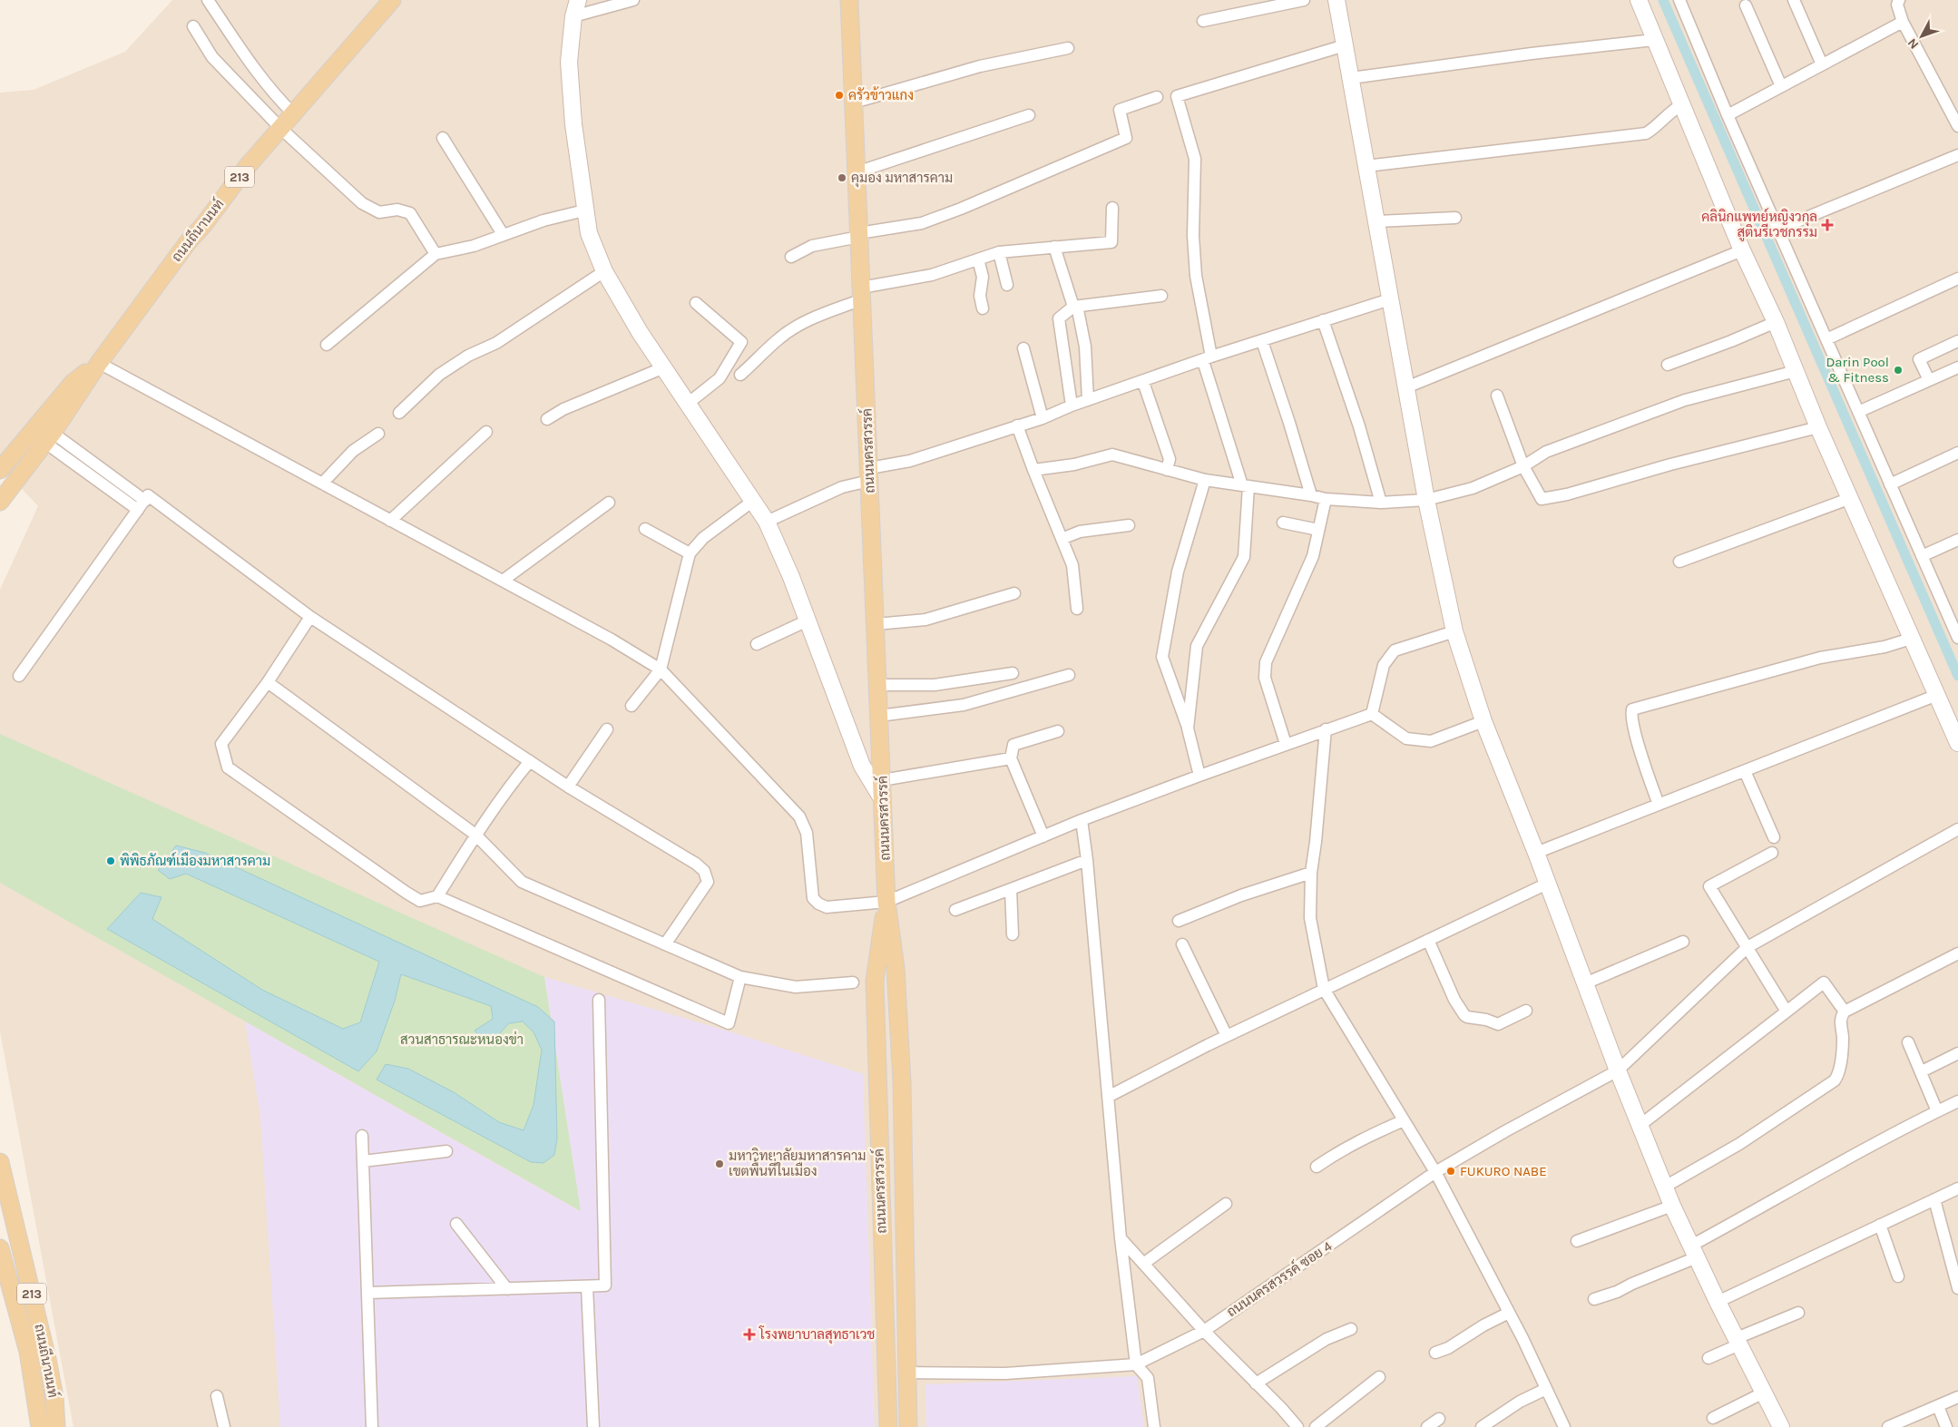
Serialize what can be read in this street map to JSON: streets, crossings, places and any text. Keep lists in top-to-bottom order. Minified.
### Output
{"streets":{"main road":["213","ถนนถีนานนท์","ถนนนครสวรรค์"],"street":["ถนนนครสวรรค์ ซอย 4"]},"crossings":[["ถนนนครสวรรค์","ถนนนครสวรรค์ ซอย 4"]],"parks":["สวนสาธารณะหนองข่า"],"places":{"other":["ครัวข้าวแกง","คุมอง มหาสารคาม","Darin Pool & Fitness","พิพิธภัณฑ์เมืองมหาสารคาม","มหาวิทยาลัยมหาสารคาม เขตพื้นที่ในเมือง","FUKURO NABE"],"health":["คลินิกแพทย์หญิงวกุล สูตินรีเวชกรรม","โรงพยาบาลสุทธาเวช"]},"north":"bottom left"}
